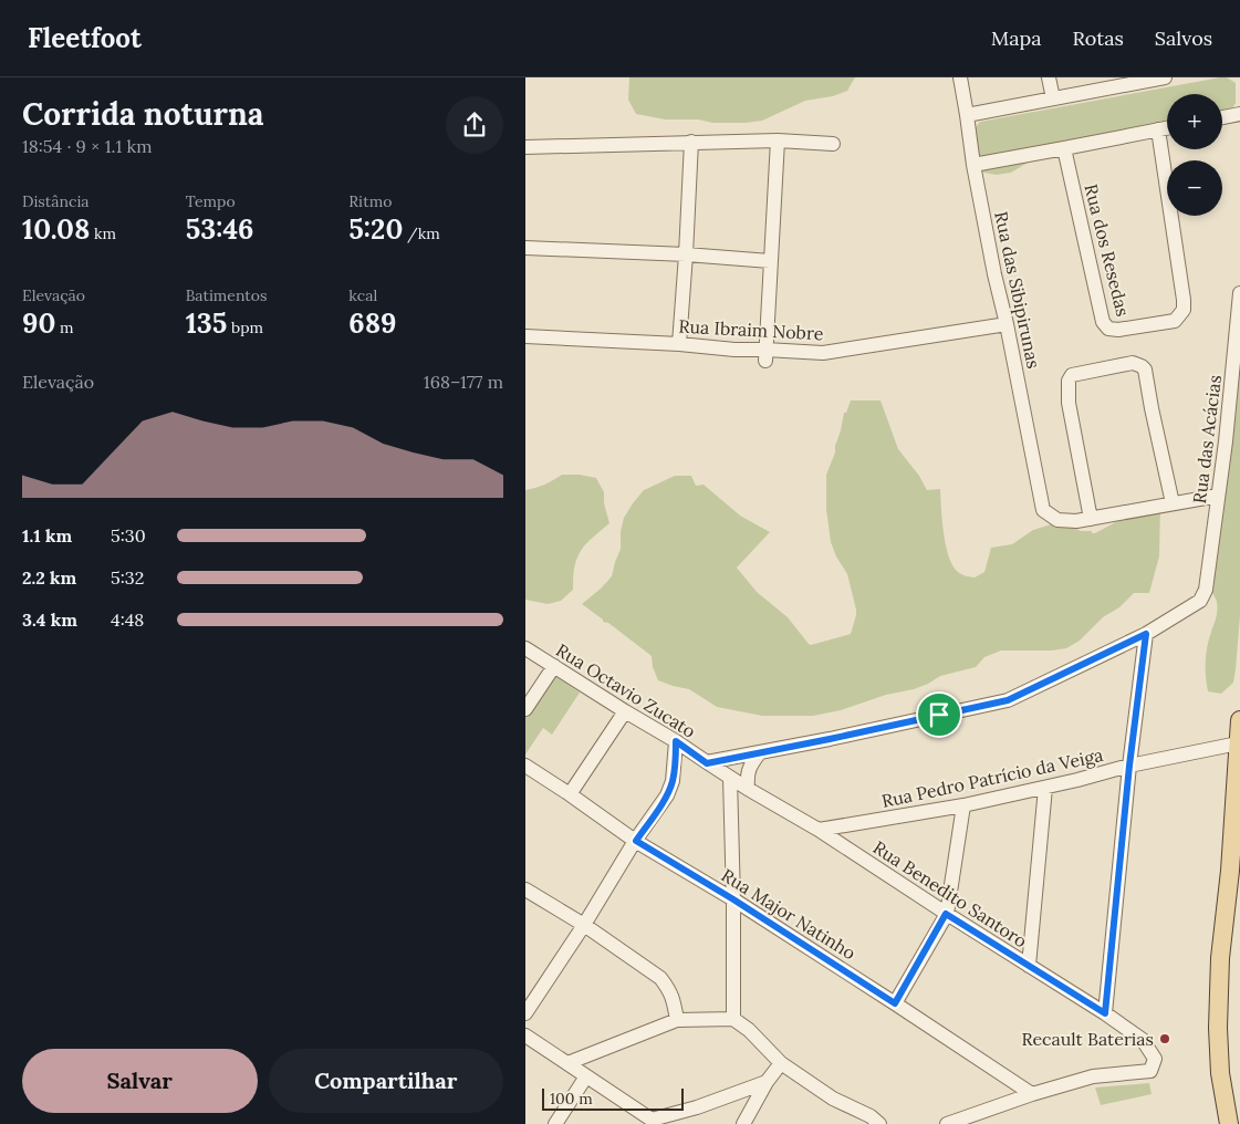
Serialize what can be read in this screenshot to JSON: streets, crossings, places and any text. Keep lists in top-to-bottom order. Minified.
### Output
{"streets":{"street":["Rua dos Resedas","Rua das Sibipirunas","Rua Ibraim Nobre","Rua das Acácias","Rua Octavio Zucato","Rua Pedro Patrício da Veiga","Rua Benedito Santoro","Rua Major Natinho"]},"crossings":[["Rua das Sibipirunas","Rua Ibraim Nobre"],["Rua Octavio Zucato","Rua Benedito Santoro"],["Rua Pedro Patrício da Veiga","Rua Benedito Santoro"],["Rua Benedito Santoro","Rua Major Natinho"]],"places":["Recault Baterias"],"scale_bar":"100 m","page":{"header":"Fleetfoot","nav":["Mapa","Rotas","Salvos"],"heading":["Corrida noturna","18:54 · 9 × 1.1 km"],"map_buttons":["+","−"],"stats":[["Distância","10.08 km"],["Tempo","53:46"],["Ritmo","5:20 /km"],["Elevação","90 m"],["Batimentos","135 bpm"],["kcal","689"]],"chart":["Elevação","168–177 m"],"list":[{"name":"1.1 km","note":"5:30"},{"name":"2.2 km","note":"5:32"},{"name":"3.4 km","note":"4:48"}],"buttons":["Salvar","Compartilhar"],"scale":"100 m"}}
